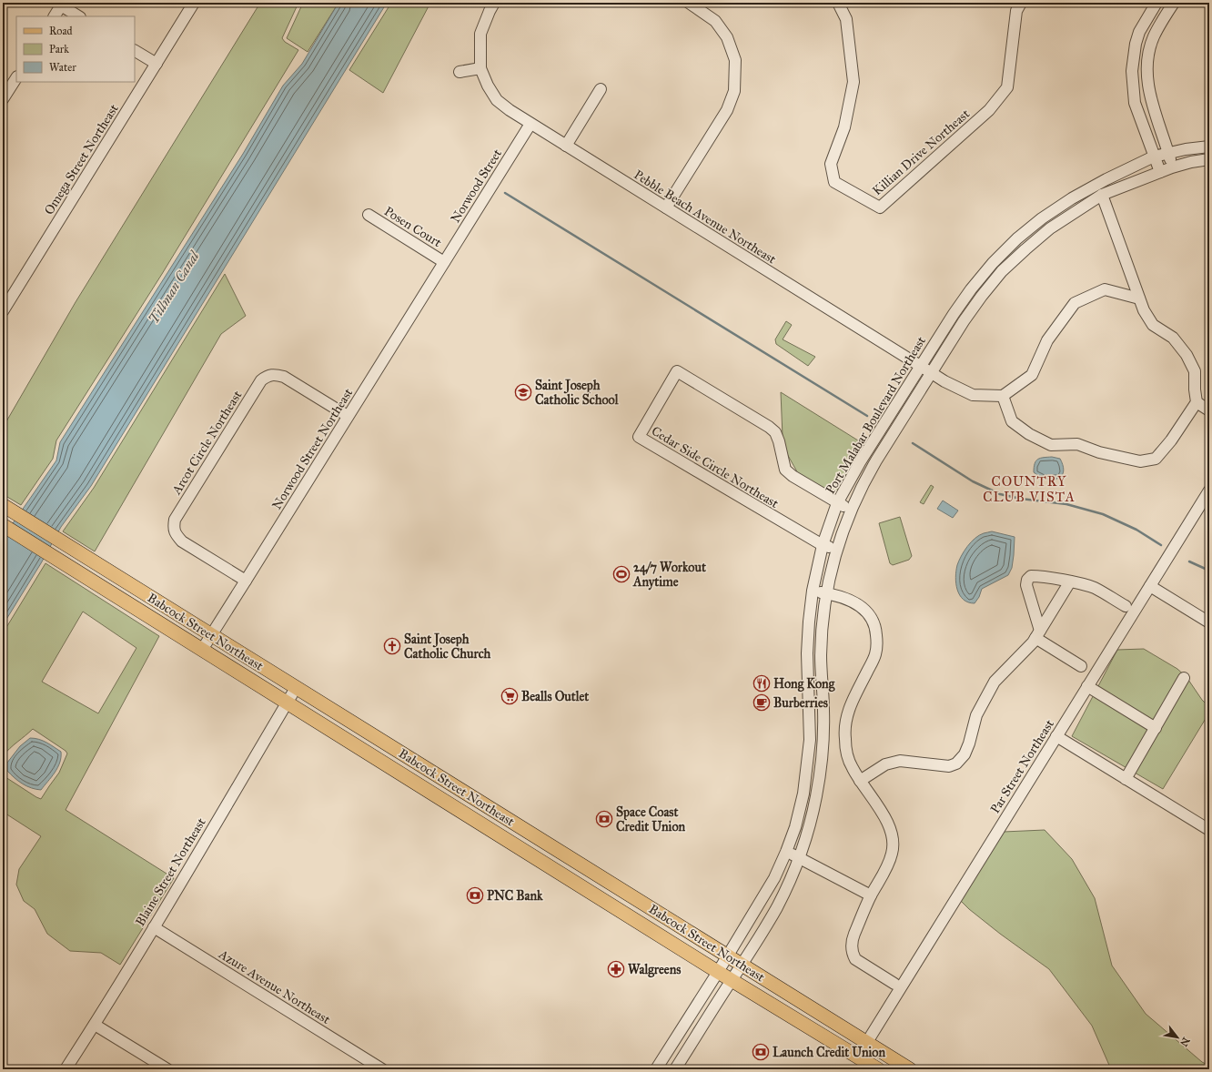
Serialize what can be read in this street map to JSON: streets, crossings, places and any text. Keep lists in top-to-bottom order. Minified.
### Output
{"streets":{"main road":["Babcock Street Northeast"],"street":["Killian Drive Northeast","Omega Street Northeast","Norwood Street","Pebble Beach Avenue Northeast","Posen Court","Port Malabar Boulevard Northeast","Arcot Circle Northeast","Norwood Street Northeast","Cedar Side Circle Northeast","Par Street Northeast","Blaine Street Northeast","Azure Avenue Northeast"]},"crossings":[["Norwood Street","Pebble Beach Avenue Northeast"],["Norwood Street","Posen Court"],["Norwood Street","Norwood Street Northeast"],["Pebble Beach Avenue Northeast","Port Malabar Boulevard Northeast"],["Posen Court","Norwood Street Northeast"],["Port Malabar Boulevard Northeast","Cedar Side Circle Northeast"],["Port Malabar Boulevard Northeast","Babcock Street Northeast"],["Arcot Circle Northeast","Norwood Street Northeast"],["Norwood Street Northeast","Babcock Street Northeast"],["Babcock Street Northeast","Par Street Northeast"],["Babcock Street Northeast","Blaine Street Northeast"],["Blaine Street Northeast","Azure Avenue Northeast"]],"districts":["COUNTRY CLUB VISTA"],"water":["Tillman Canal"],"places":{"school or university":["Saint Joseph Catholic School"],"sports":["24/7 Workout Anytime"],"church":["Saint Joseph Catholic Church"],"restaurant":["Hong Kong"],"supermarket":["Bealls Outlet"],"cafe":["Burberries"],"bank":["Space Coast Credit Union","PNC Bank","Launch Credit Union"],"pharmacy":["Walgreens"]},"legend":["Road","Park","Water"],"north":"bottom right"}
